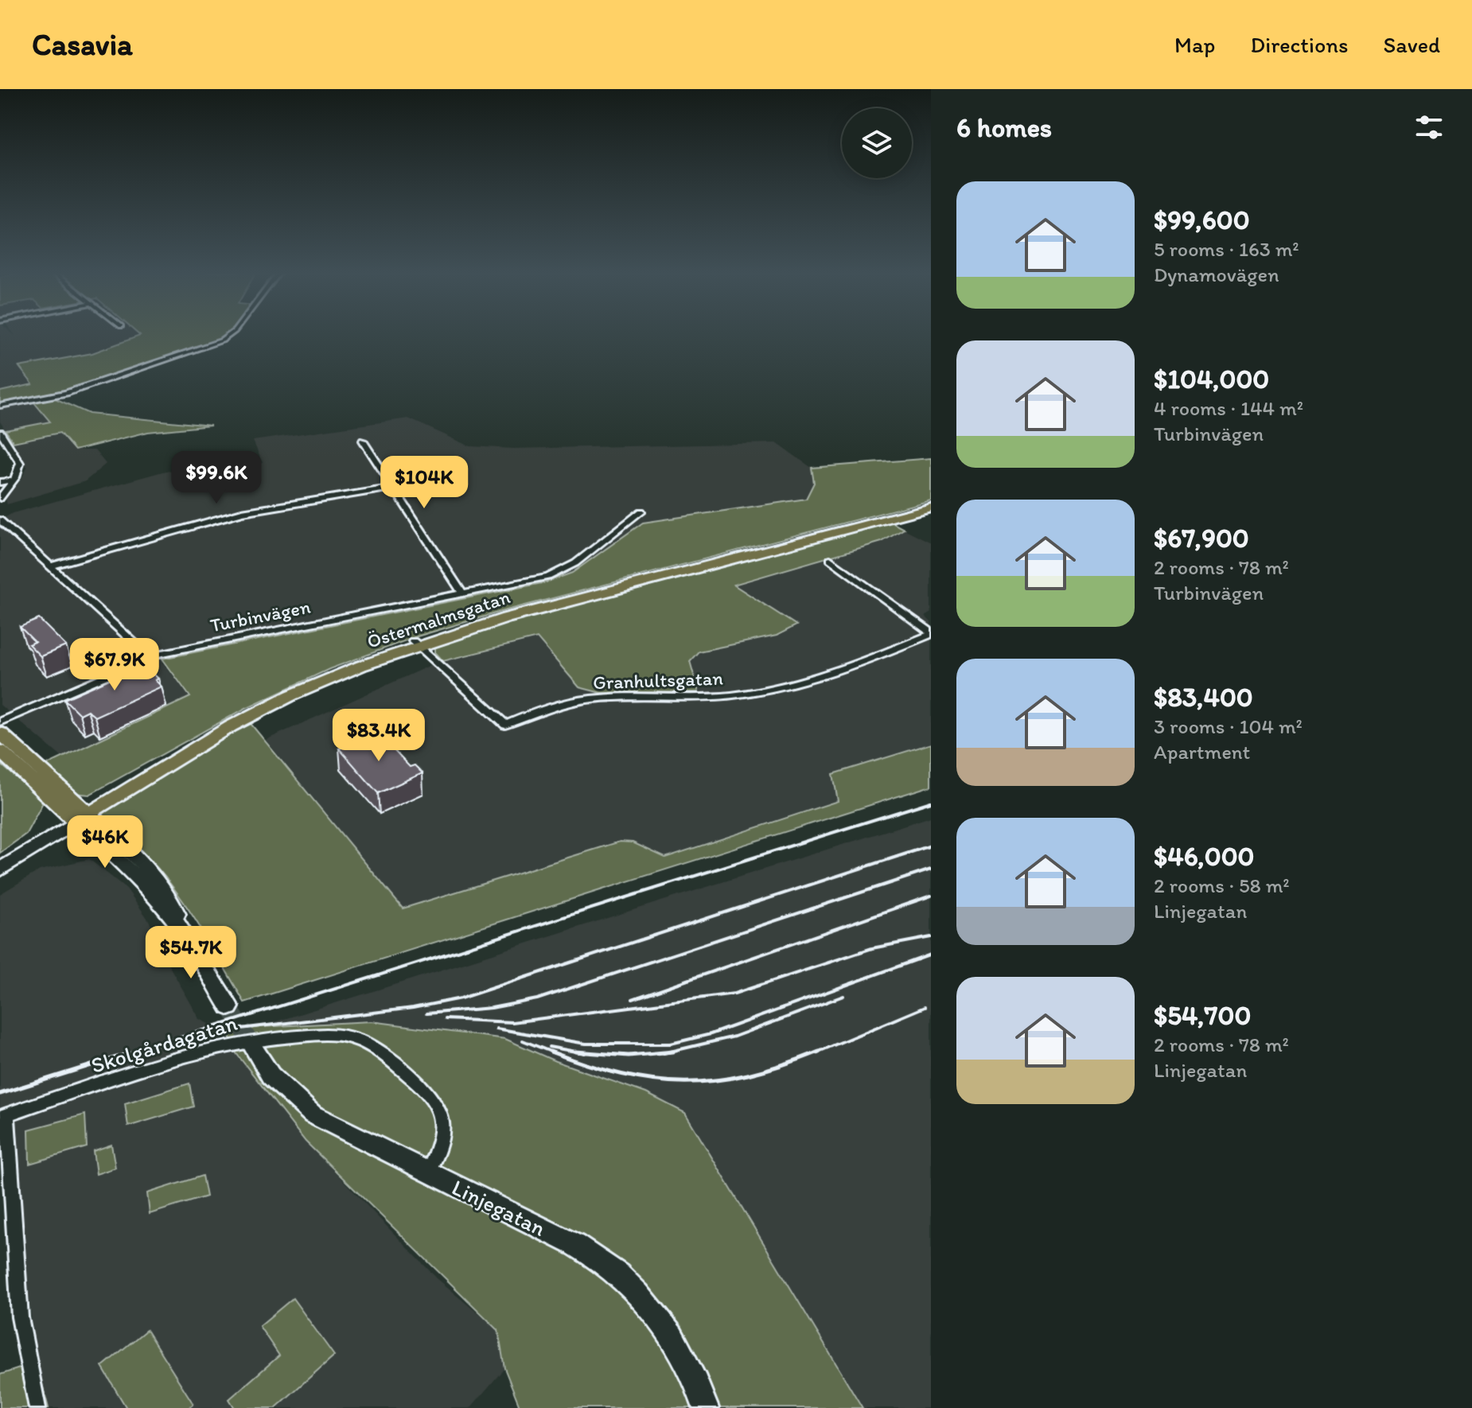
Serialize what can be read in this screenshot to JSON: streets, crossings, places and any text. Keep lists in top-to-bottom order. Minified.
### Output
{"streets":{"main road":["Östermalmsgatan"],"street":["Turbinvägen","Granhultsgatan","Skolgårdagatan","Linjegatan"]},"crossings":[["Östermalmsgatan","Granhultsgatan"],["Skolgårdagatan","Linjegatan"]],"page":{"header":"Casavia","nav":["Map","Directions","Saved"],"heading":"6 homes","list":[{"name":"$99,600","note":"5 rooms · 163 m² · Dynamovägen"},{"name":"$104,000","note":"4 rooms · 144 m² · Turbinvägen"},{"name":"$67,900","note":"2 rooms · 78 m² · Turbinvägen"},{"name":"$83,400","note":"3 rooms · 104 m² · Apartment"},{"name":"$46,000","note":"2 rooms · 58 m² · Linjegatan"},{"name":"$54,700","note":"2 rooms · 78 m² · Linjegatan"}],"price":["$99.6K","$104K","$67.9K","$83.4K","$46K","$54.7K"]}}
